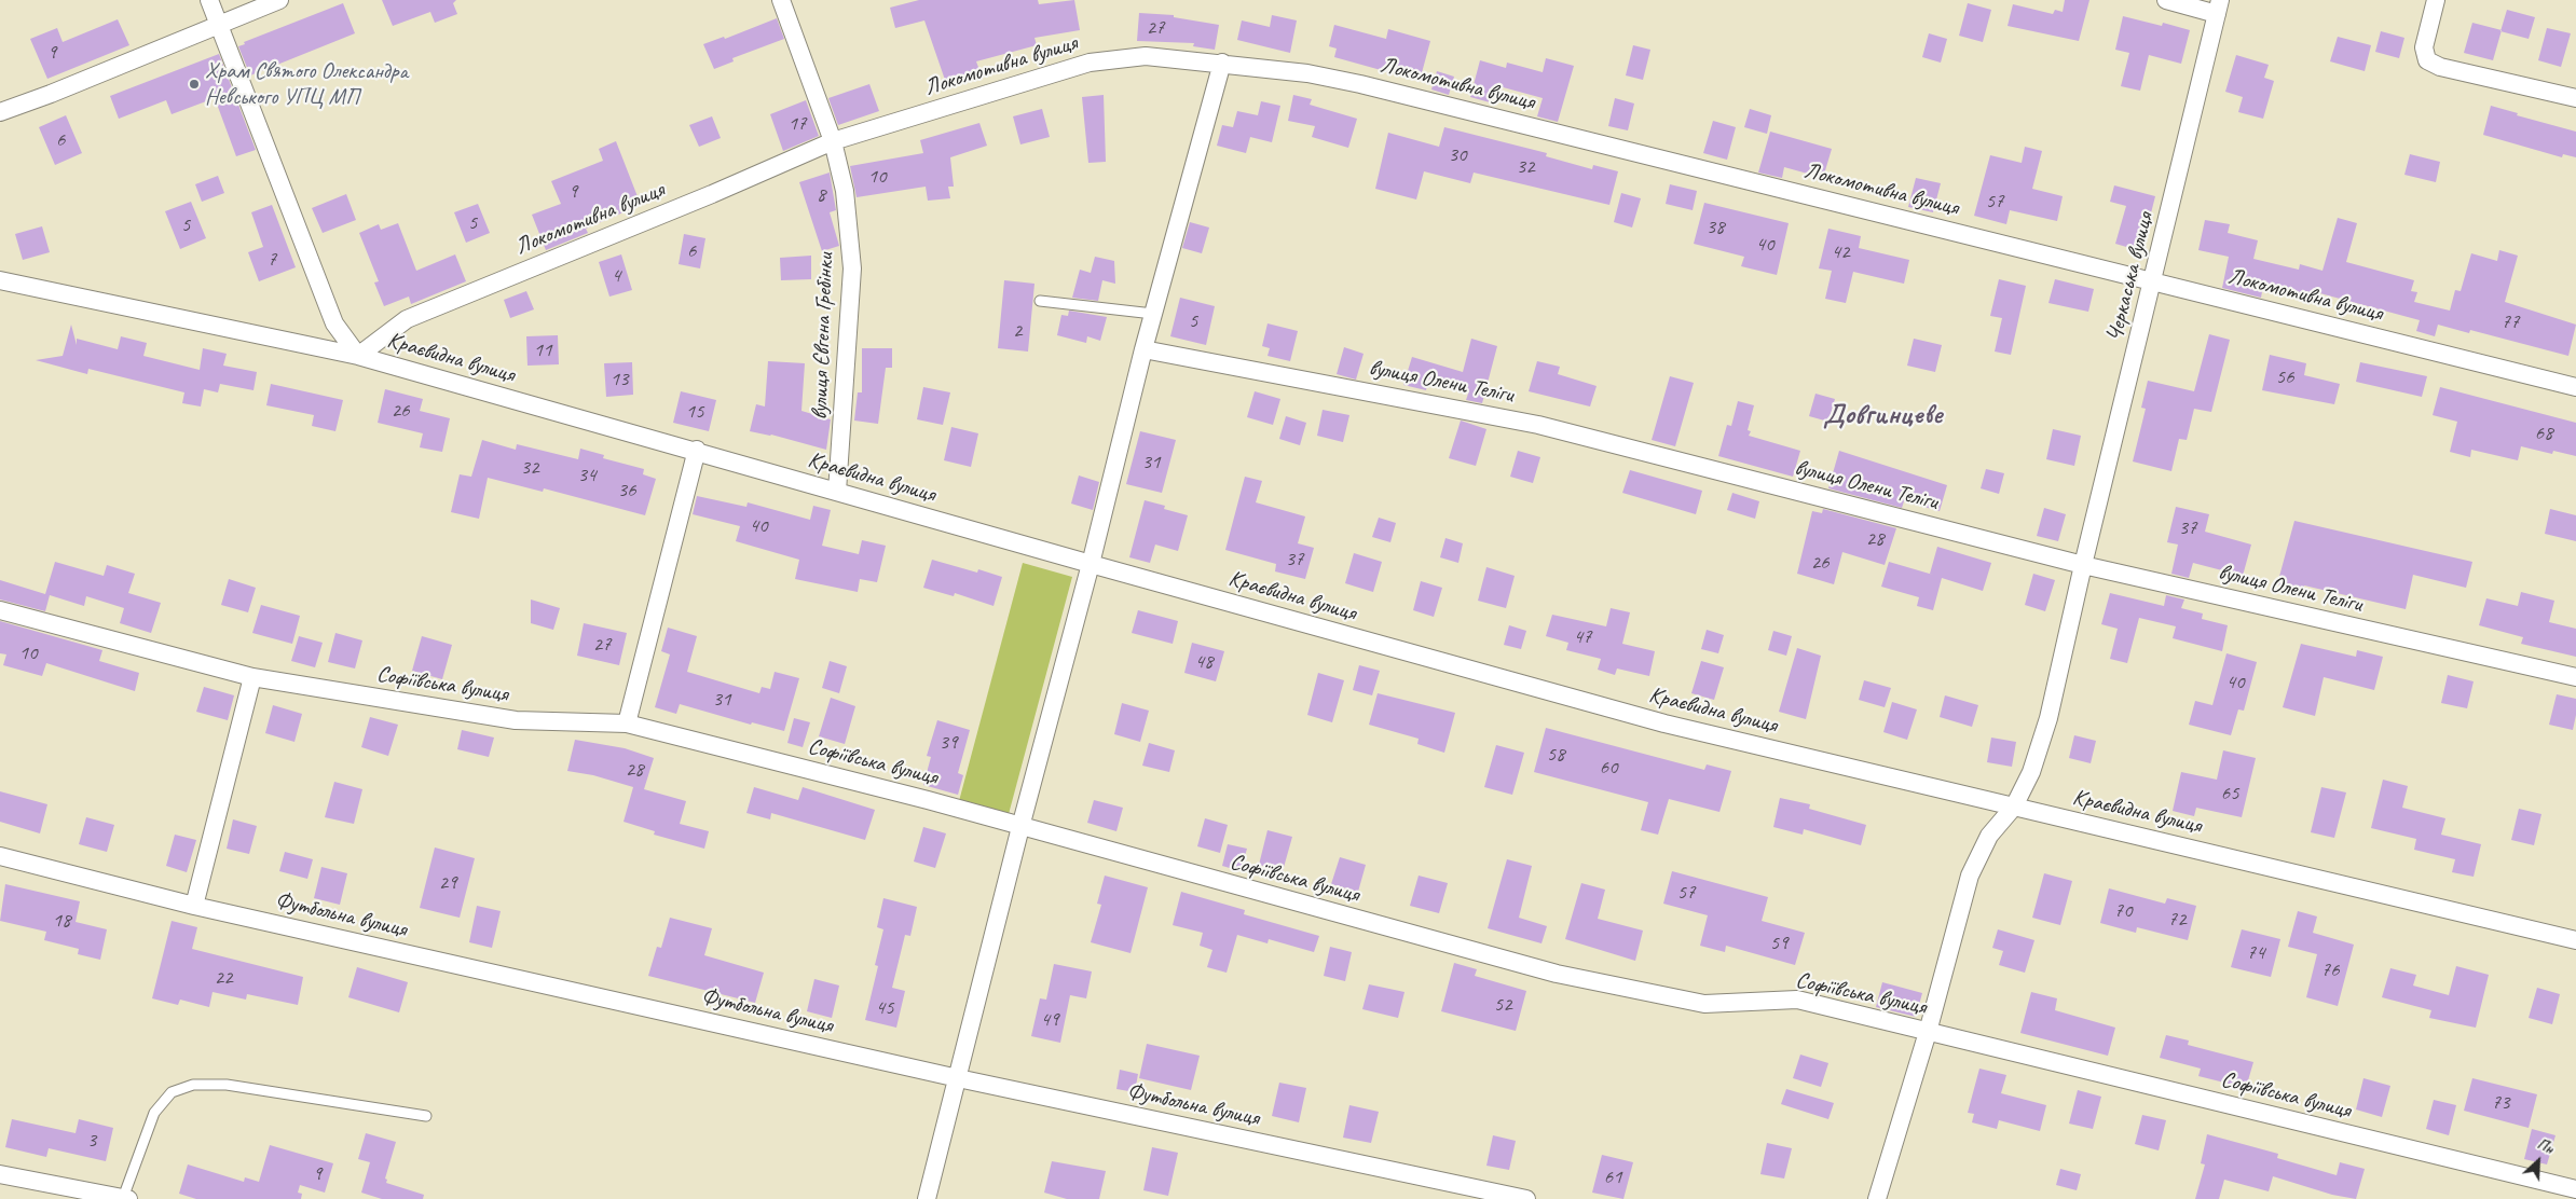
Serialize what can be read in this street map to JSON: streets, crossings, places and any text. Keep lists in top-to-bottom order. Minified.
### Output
{"streets":{"street":["Локомотивна вулиця","Черкаська вулиця","вулиця Євгена Гребінки","Краєвидна вулиця","вулиця Олени Теліги","Софіївська вулиця","Футбольна вулиця"]},"crossings":[["Локомотивна вулиця","Черкаська вулиця"],["Локомотивна вулиця","вулиця Євгена Гребінки"],["Локомотивна вулиця","Краєвидна вулиця"],["Черкаська вулиця","Краєвидна вулиця"],["Черкаська вулиця","вулиця Олени Теліги"],["Черкаська вулиця","Софіївська вулиця"],["вулиця Євгена Гребінки","Краєвидна вулиця"]],"districts":["Довгинцеве"],"places":["Храм Святого Олександра Невського УПЦ МП"],"house_numbers":["27","9","17","6","30","32","10","9","8","57","5","5","38","40","6","42","7","4","5","77","2","11","56","13","26","15","68","31","32","34","36","40","37","28","37","26","47","27","10","48","40","31","39","58","60","28","65","29","57","70","72","18","59","74","76","22","52","45","49","73","3","9","61"],"north":"top right"}
